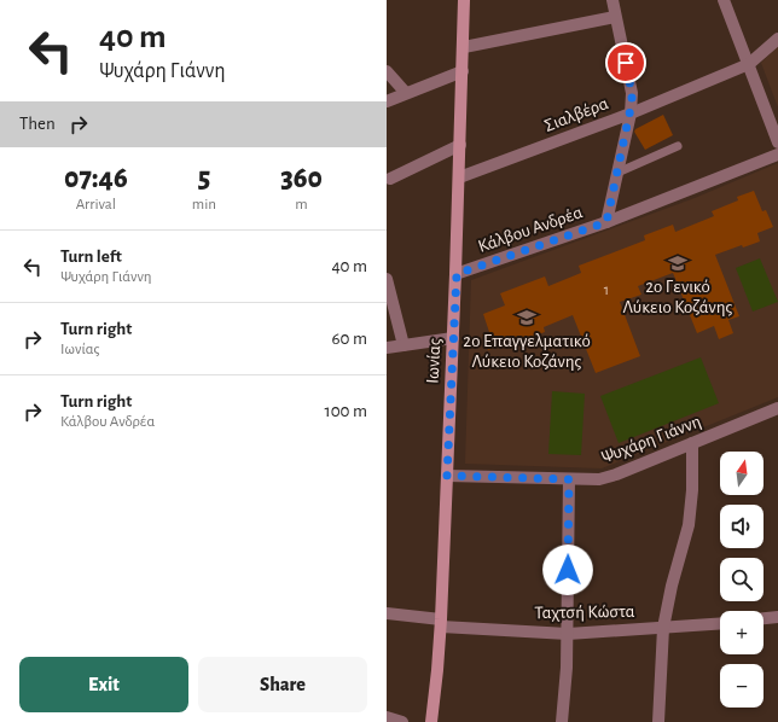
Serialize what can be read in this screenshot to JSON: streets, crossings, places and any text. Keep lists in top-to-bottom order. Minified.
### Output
{"streets":{"main road":["Ιωνίας"],"street":["Σιαλβέρα","Κάλβου Ανδρέα","Ψυχάρη Γιάννη","Ταχτσή Κώστα"]},"crossings":[["Σιαλβέρα","Ιωνίας"],["Κάλβου Ανδρέα","Ιωνίας"],["Ιωνίας","Ψυχάρη Γιάννη"],["Ιωνίας","Ταχτσή Κώστα"]],"places":{"school or university":["2ο Γενικό Λύκειο Κοζάνης","2ο Επαγγελματικό Λύκειο Κοζάνης"]},"house_numbers":["1"],"north":"top","page":{"turn":["40 m","Ψυχάρη Γιάννη"],"then":"Then","eta":["07:46","Arrival","5","min","360","m"],"list":[{"name":"Turn left","note":"Ψυχάρη Γιάννη","value":"40 m"},{"name":"Turn right","note":"Ιωνίας","value":"60 m"},{"name":"Turn right","note":"Κάλβου Ανδρέα","value":"100 m"}],"map_buttons":["+","−"],"buttons":["Exit","Share"]}}
